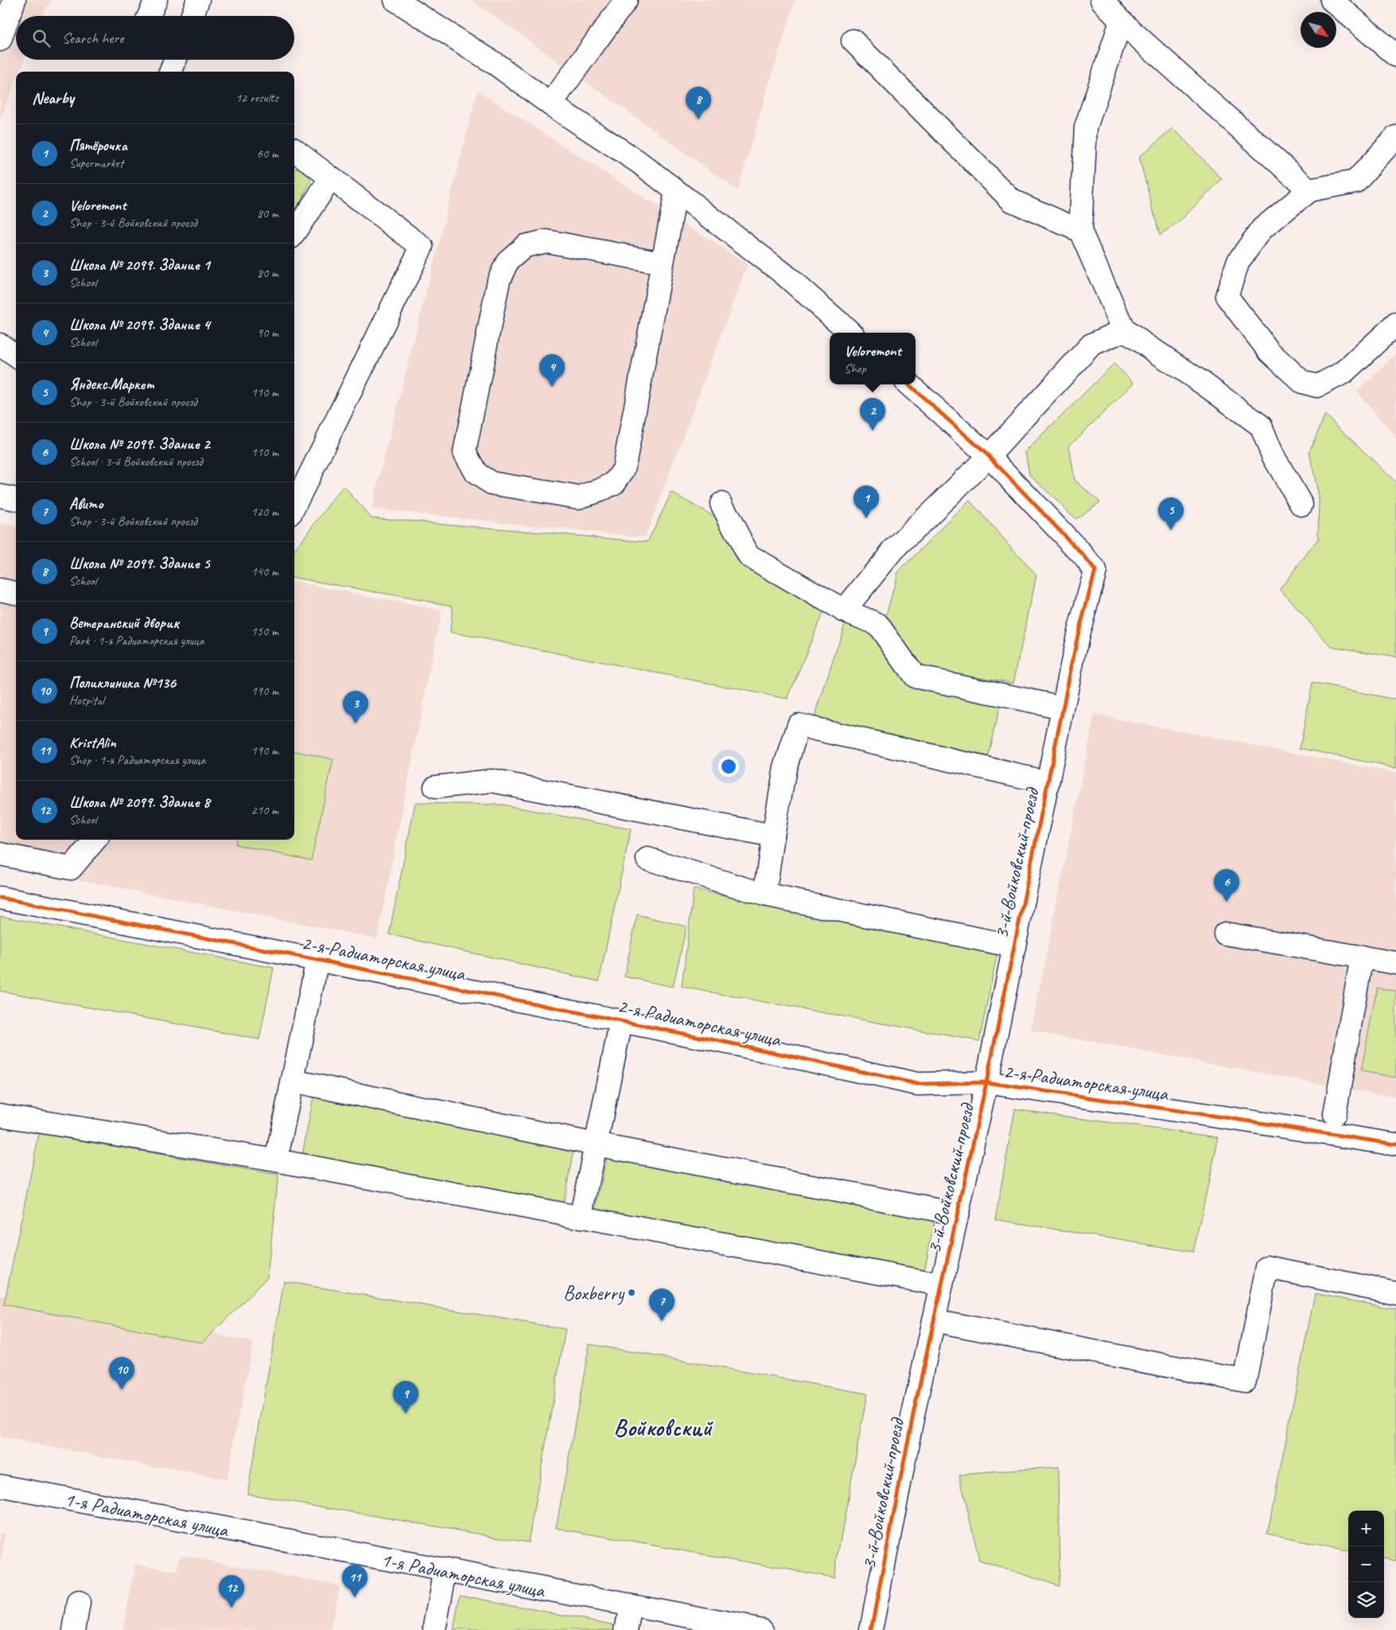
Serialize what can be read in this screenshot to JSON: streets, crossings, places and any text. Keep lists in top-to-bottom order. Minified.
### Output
{"streets":{"street":["3-й Войковский проезд","2-я Радиаторская улица","1-я Радиаторская улица"]},"crossings":[["3-й Войковский проезд","2-я Радиаторская улица"]],"districts":["Войковский"],"places":["Boxberry"],"north":"bottom right","page":{"search":"Search here","heading":["Nearby","12 results"],"pins":["8","4","2","1","5","3","6","7","10","9","11","12"],"list":[{"mark":"1","name":"Пятёрочка","note":"Supermarket","value":"60 m"},{"mark":"2","name":"Veloremont","note":"Shop · 3-й Войковский проезд","value":"80 m"},{"mark":"3","name":"Школа № 2099. Здание 1","note":"School","value":"80 m"},{"mark":"4","name":"Школа № 2099. Здание 4","note":"School","value":"90 m"},{"mark":"5","name":"Яндекс.Маркет","note":"Shop · 3-й Войковский проезд","value":"110 m"},{"mark":"6","name":"Школа № 2099. Здание 2","note":"School · 3-й Войковский проезд","value":"110 m"},{"mark":"7","name":"Авито","note":"Shop · 3-й Войковский проезд","value":"120 m"},{"mark":"8","name":"Школа № 2099. Здание 5","note":"School","value":"140 m"},{"mark":"9","name":"Ветеранский дворик","note":"Park · 1-я Радиаторская улица","value":"150 m"},{"mark":"10","name":"Поликлиника №136","note":"Hospital","value":"190 m"},{"mark":"11","name":"KristAlin","note":"Shop · 1-я Радиаторская улица","value":"190 m"},{"mark":"12","name":"Школа № 2099. Здание 8","note":"School","value":"210 m"}],"popup":["Veloremont","Shop"],"map_buttons":["+","−"]}}
